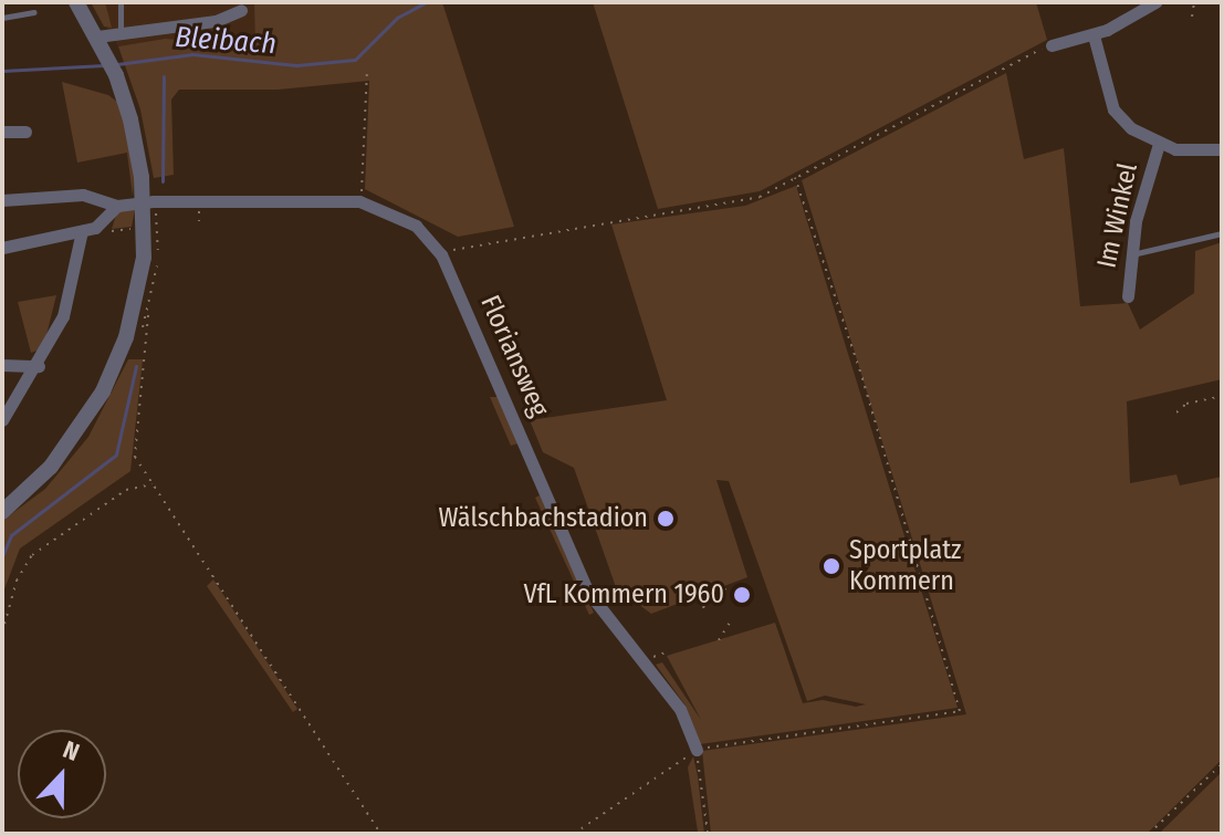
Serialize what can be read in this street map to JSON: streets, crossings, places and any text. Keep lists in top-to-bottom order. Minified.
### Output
{"streets":{"street":["Im Winkel","Floriansweg"]},"water":["Bleibach"],"places":["Wälschbachstadion","Sportplatz Kommern","VfL Kommern 1960"],"north":"top"}
